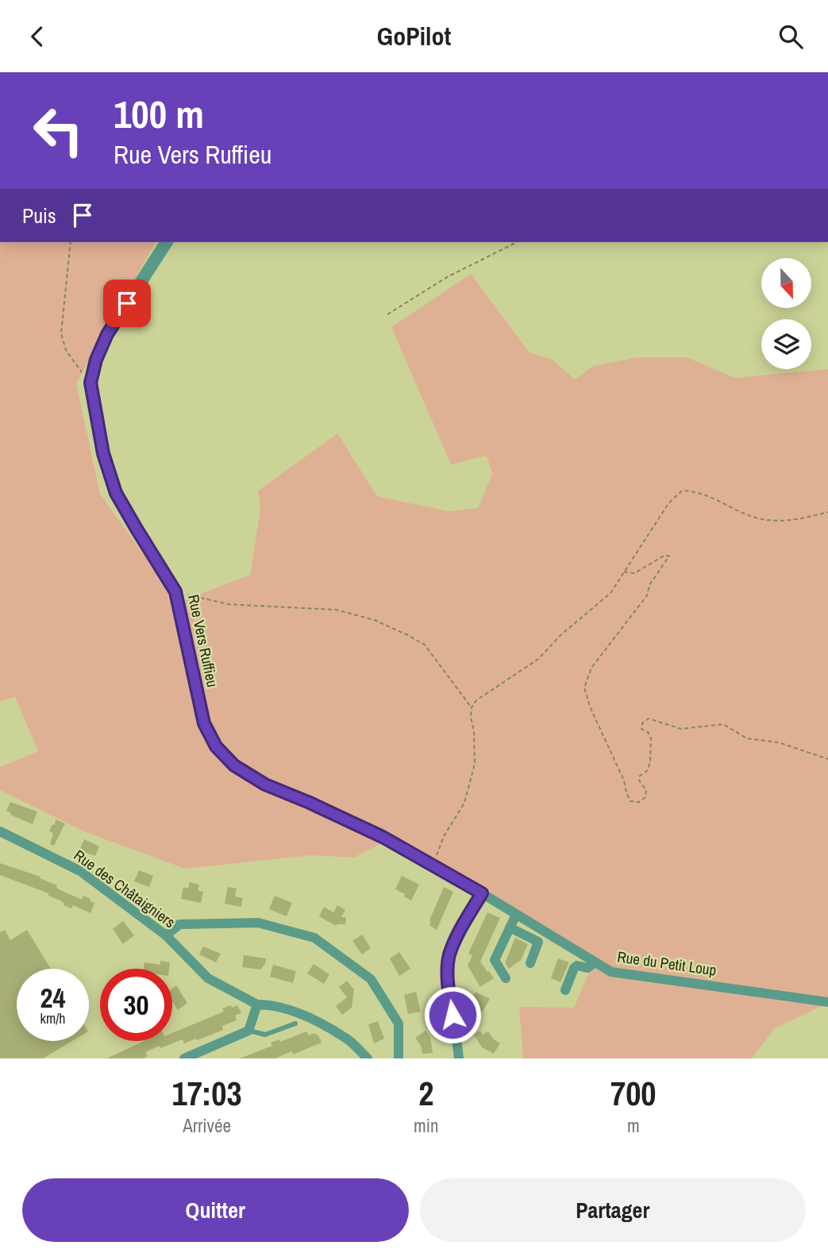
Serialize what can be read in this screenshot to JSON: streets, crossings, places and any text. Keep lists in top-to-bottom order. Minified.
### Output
{"streets":{"street":["Rue Vers Ruffieu","Rue des Châtaigniers","Rue du Petit Loup"]},"crossings":[["Rue Vers Ruffieu","Rue du Petit Loup"]],"north":"bottom","page":{"header":"GoPilot","turn":["100 m","Rue Vers Ruffieu"],"then":"Puis","speed":"24 km/h","limit":"30","eta":["17:03","Arrivée","2","min","700","m"],"buttons":["Quitter","Partager"]}}
